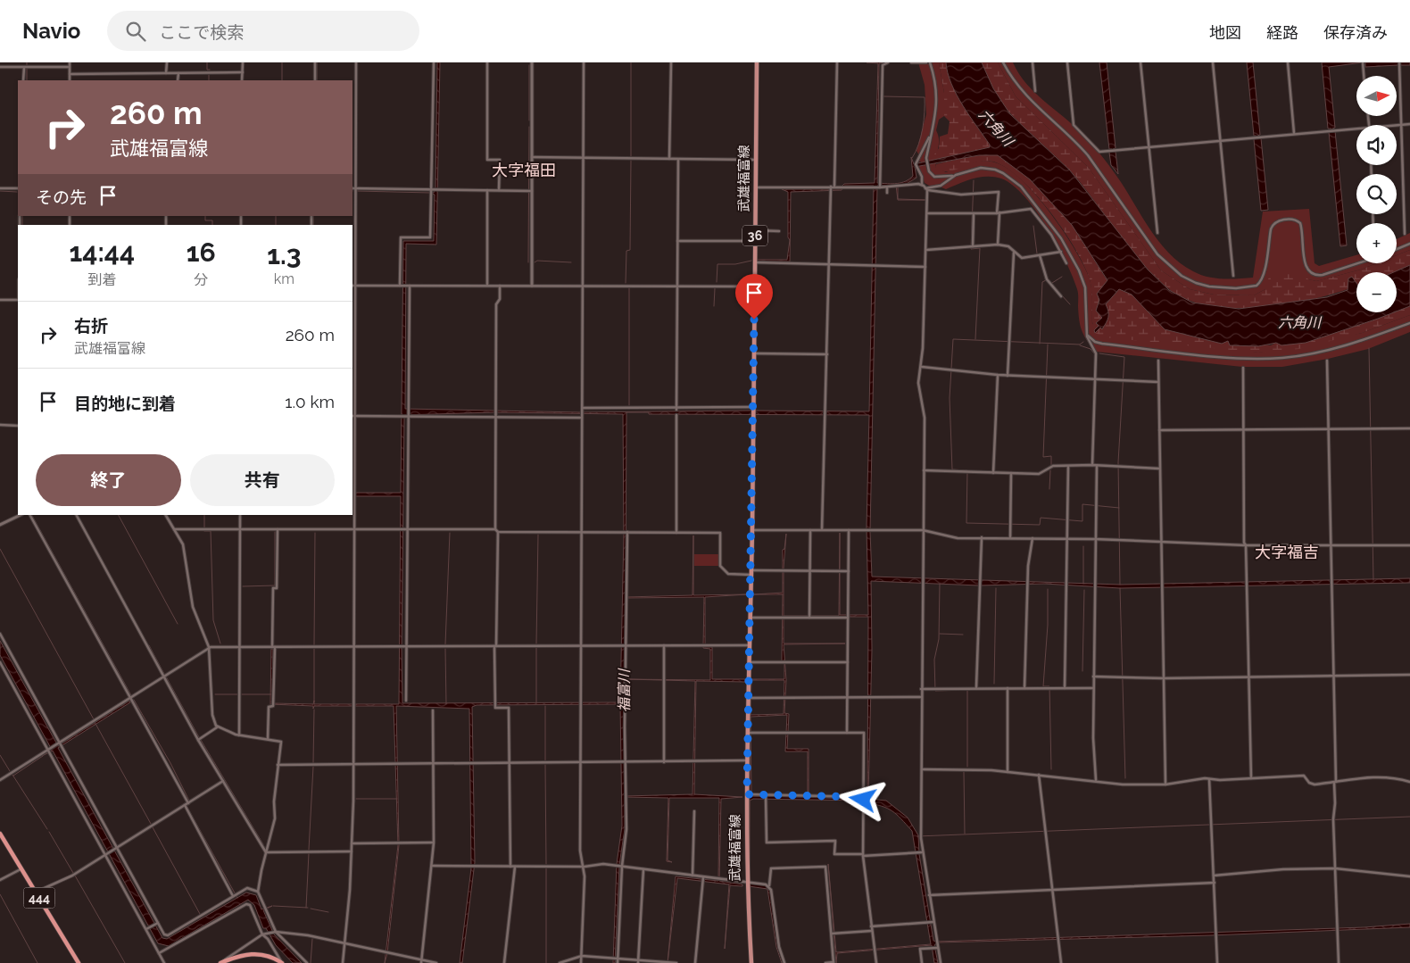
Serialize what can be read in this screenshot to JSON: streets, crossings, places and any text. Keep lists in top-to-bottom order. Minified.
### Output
{"streets":{"highway":["444"],"main road":["武雄福富線","36"]},"districts":["大字福田","大字福吉"],"water":["六角川","福富川"],"north":"right","page":{"header":"Navio","search":"ここで検索","nav":["地図","経路","保存済み"],"map_buttons":["+","−"],"turn":["260 m","武雄福富線"],"then":"その先","eta":["14:44","到着","16","分","1.3","km"],"list":[{"name":"右折","note":"武雄福富線","value":"260 m"},{"name":"目的地に到着","value":"1.0 km"}],"buttons":["終了","共有"]}}
